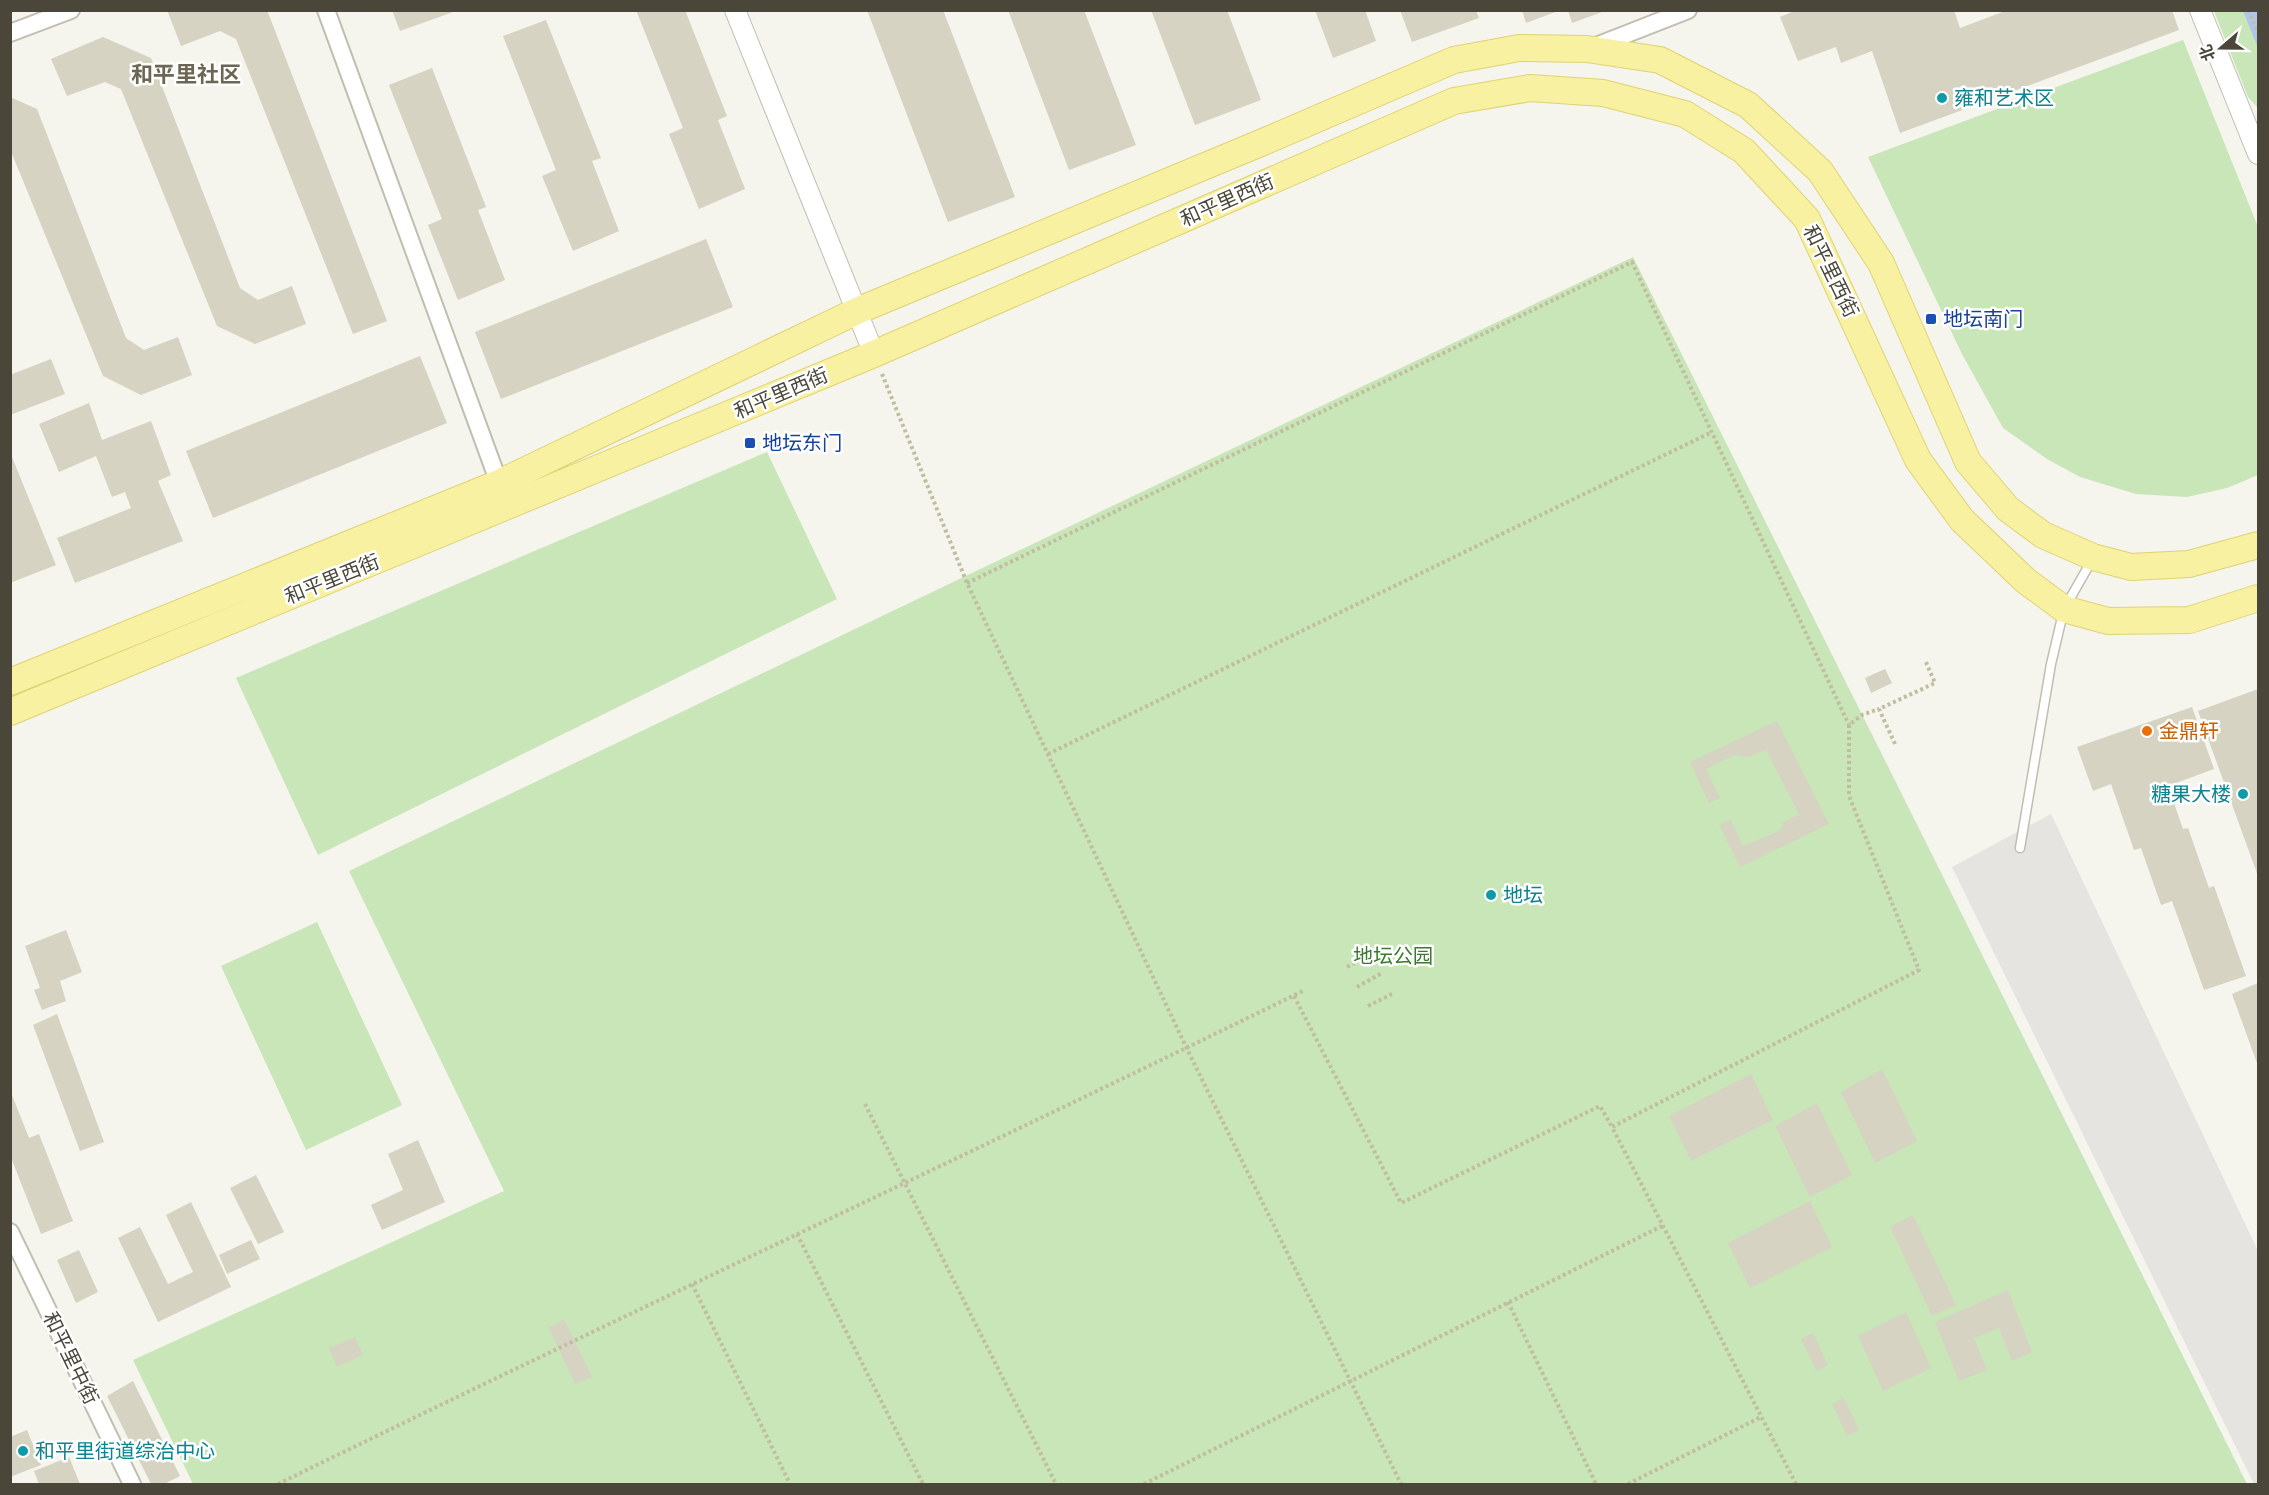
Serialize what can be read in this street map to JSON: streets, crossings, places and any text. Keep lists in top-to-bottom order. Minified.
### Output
{"streets":{"main road":["和平里西街"],"street":["和平里中街"]},"districts":["和平里社区"],"parks":["地坛公园"],"places":{"other":["雍和艺术区","金鼎轩","糖果大楼","地坛","和平里街道综治中心"],"transit":["地坛南门","地坛东门"]},"north":"left"}
